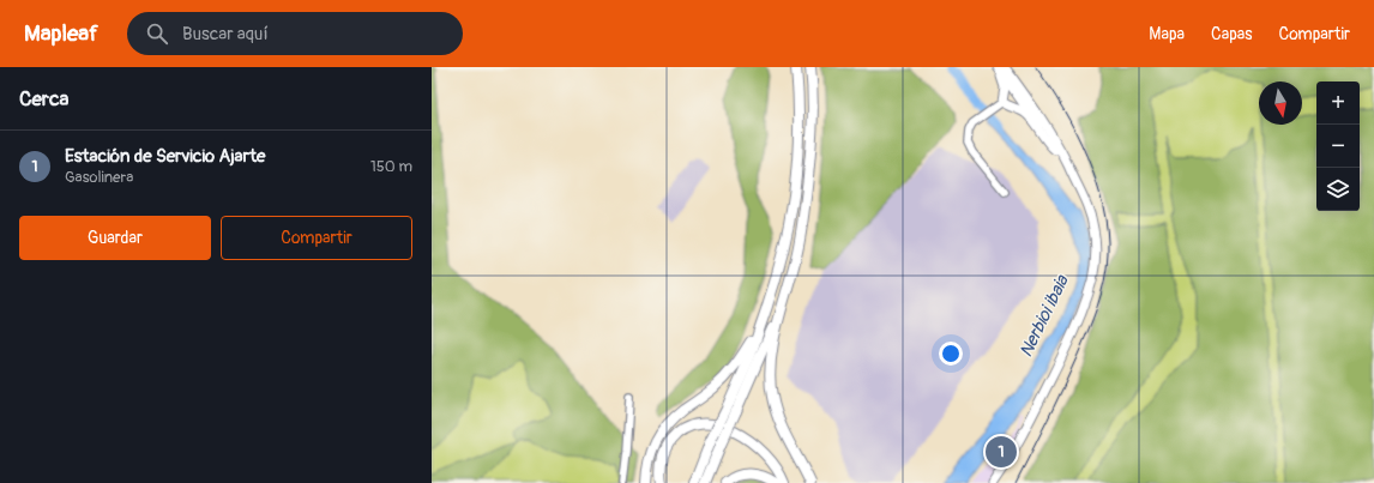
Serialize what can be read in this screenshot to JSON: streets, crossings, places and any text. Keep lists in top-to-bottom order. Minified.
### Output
{"water":["Nerbioi ibaia"],"north":"bottom","page":{"header":"Mapleaf","search":"Buscar aquí","nav":["Mapa","Capas","Compartir"],"heading":"Cerca","map_buttons":["+","−"],"list":[{"mark":"1","name":"Estación de Servicio Ajarte","note":"Gasolinera","value":"150 m"}],"buttons":["Guardar","Compartir"],"pins":"1"}}
